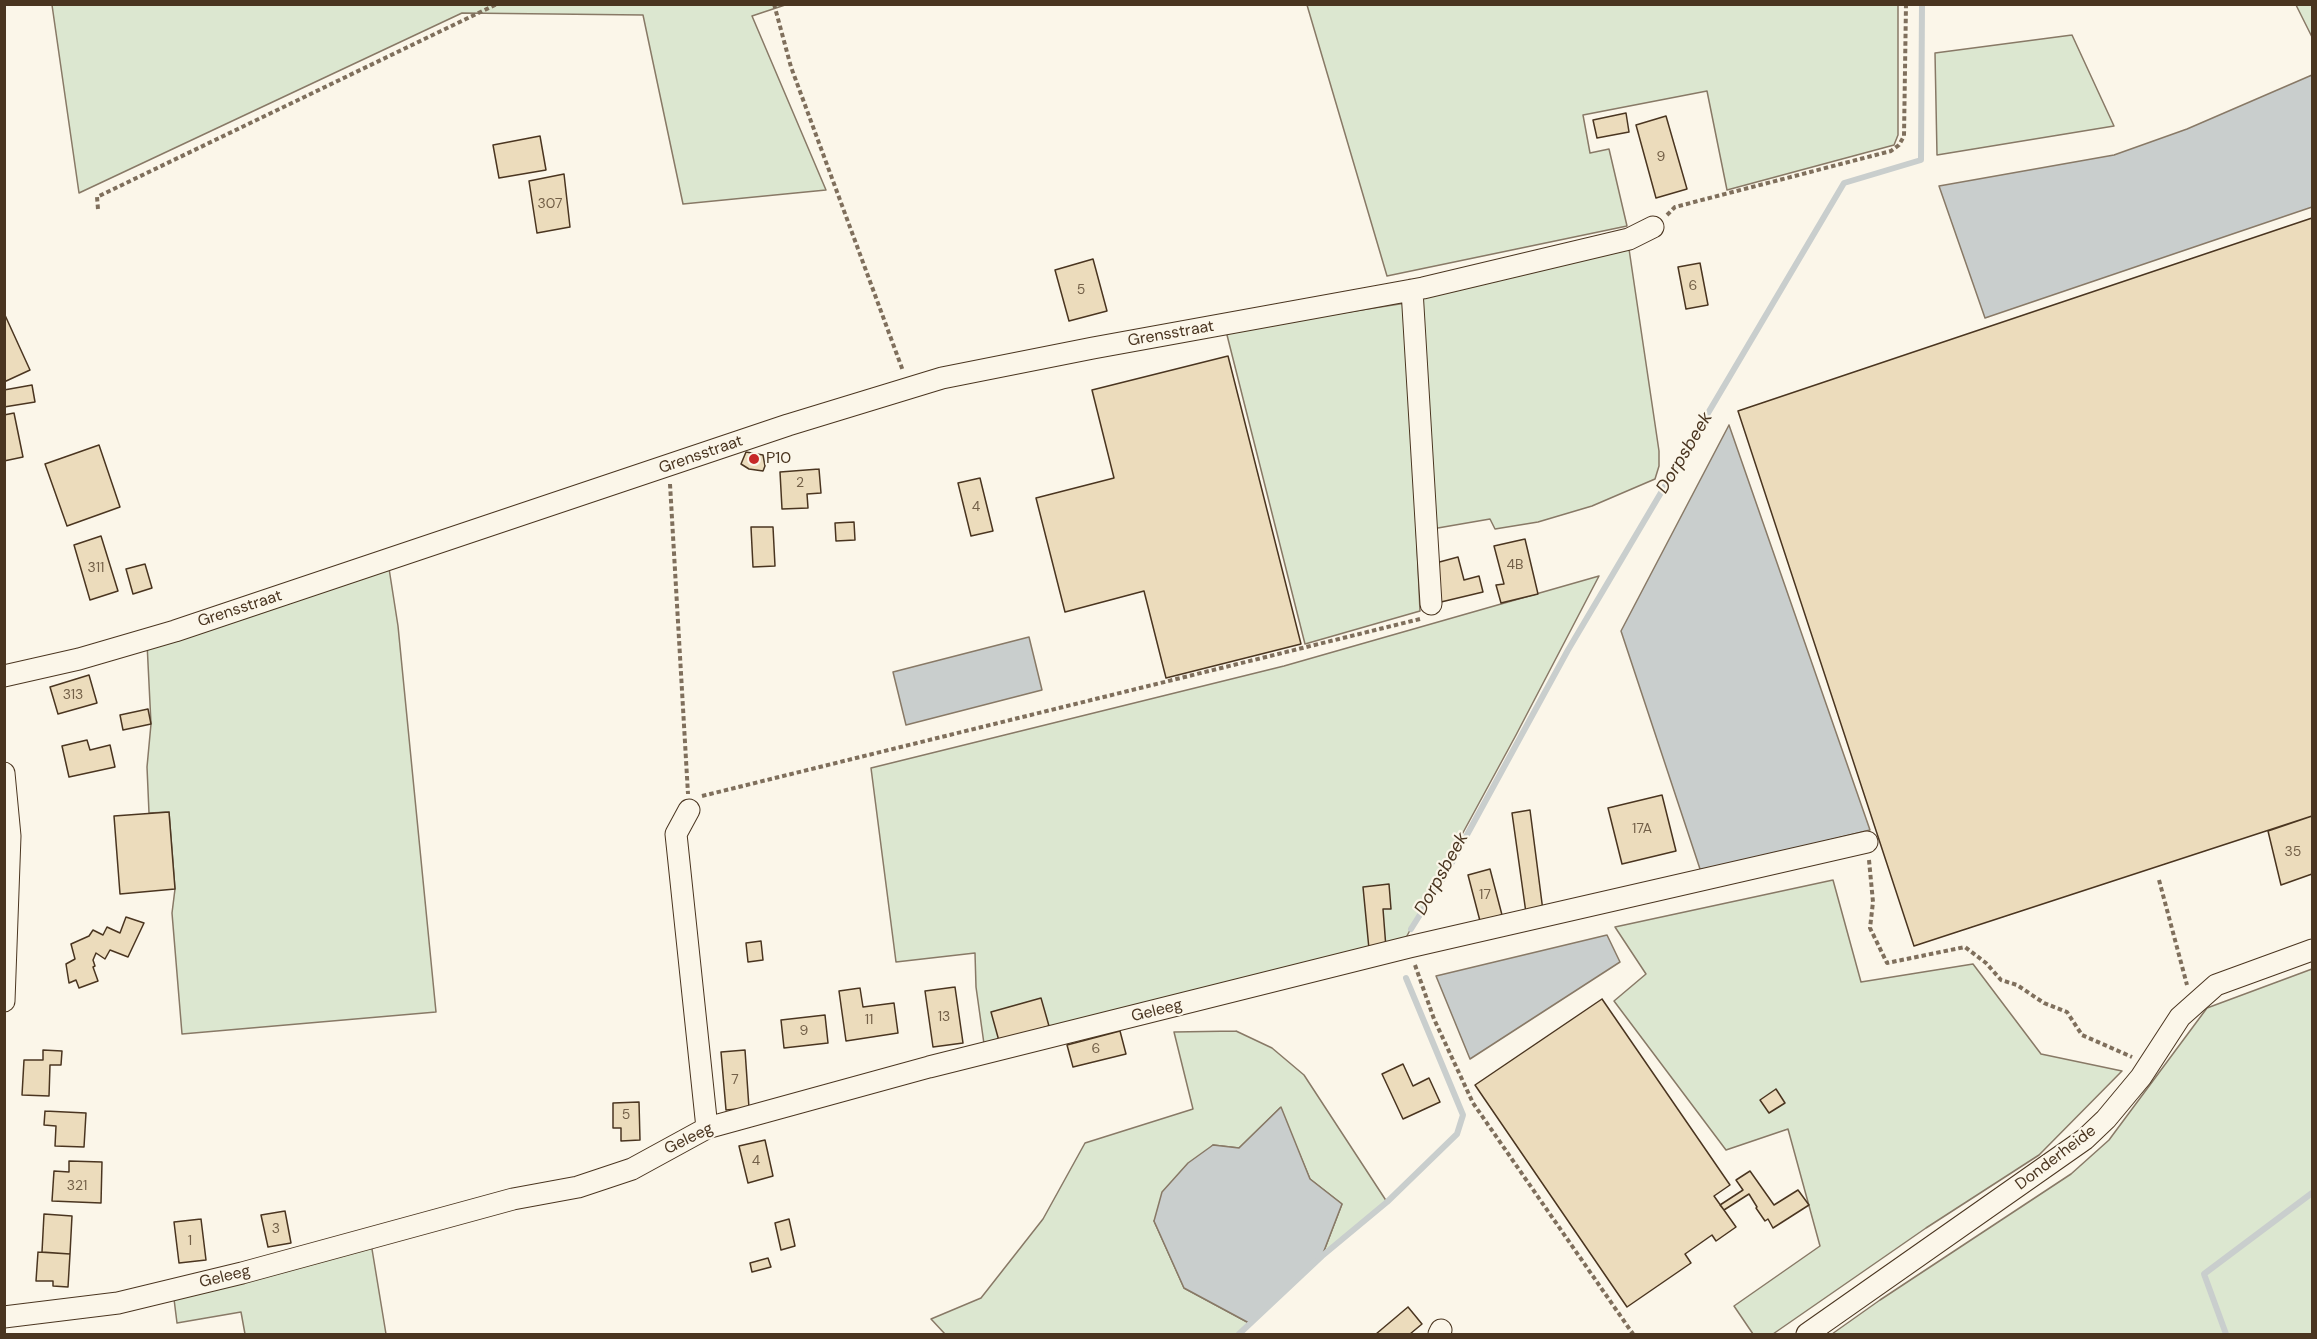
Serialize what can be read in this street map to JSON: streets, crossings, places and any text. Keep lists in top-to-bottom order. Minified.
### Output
{"streets":{"street":["Grensstraat","Geleeg","Donderheide"]},"water":["Dorpsbeek"],"places":["P10"],"house_numbers":["9","307","6","5","2","4","4B","311","313","17A","35","17","13","11","9","6","7","5","4","321","3","1"]}
